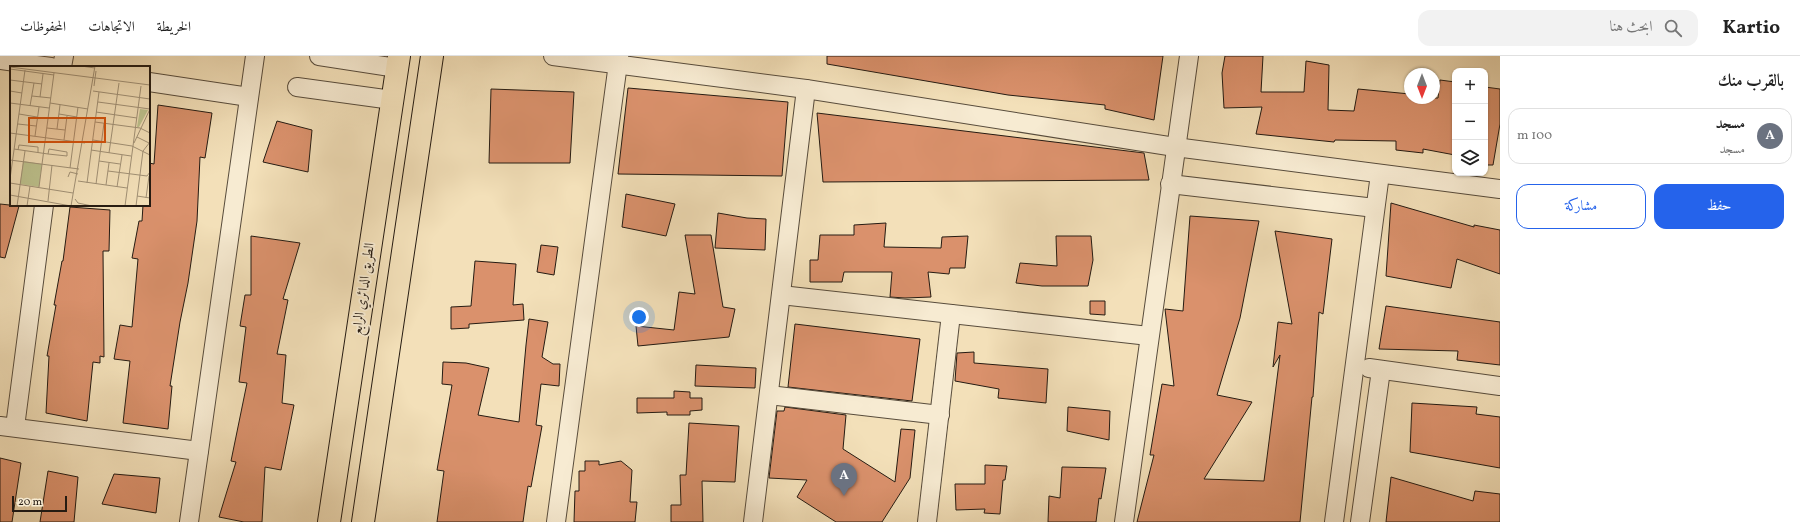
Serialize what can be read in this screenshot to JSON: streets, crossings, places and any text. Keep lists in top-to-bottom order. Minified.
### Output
{"streets":{"main road":["الطريق الدائري الرابع"]},"scale_bar":"20 m","north":"bottom","page":{"header":"Kartio","search":"ابحث هنا","nav":["الخريطة","الاتجاهات","المحفوظات"],"heading":"بالقرب منك","map_buttons":["+","−"],"list":[{"mark":"A","name":"مسجد","note":"مسجد","value":"100 m"}],"buttons":["حفظ","مشاركة"],"pins":"A","scale":"20 m"}}
